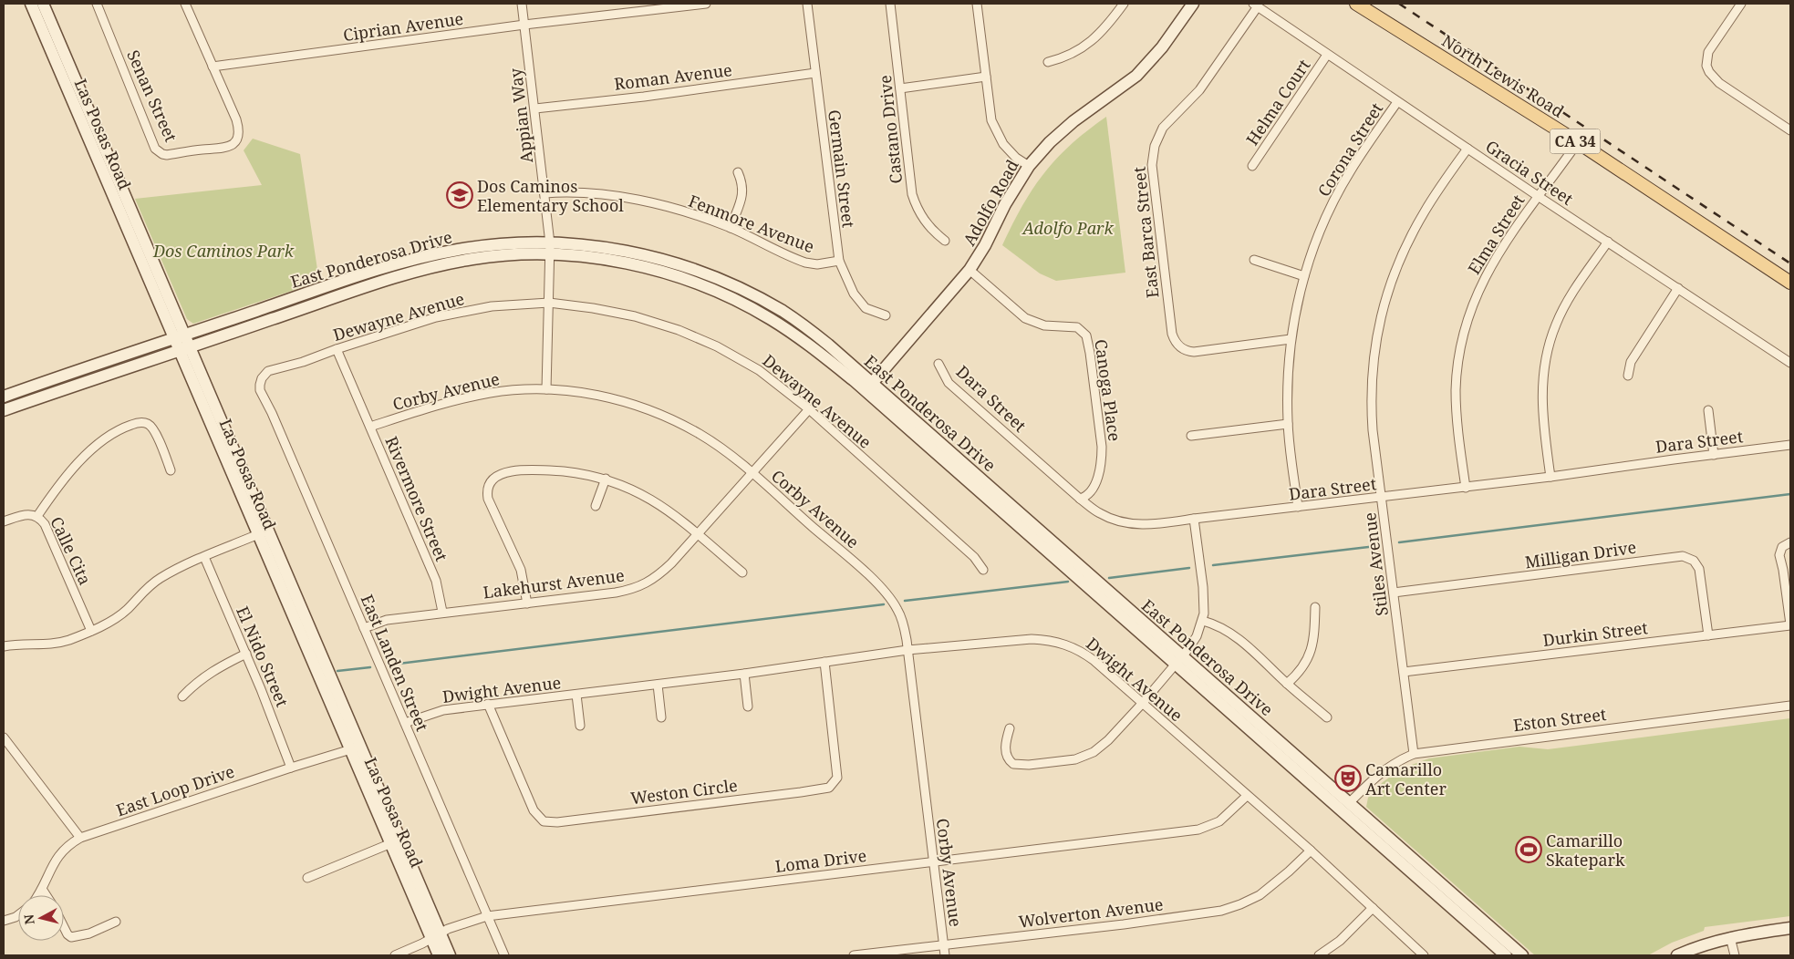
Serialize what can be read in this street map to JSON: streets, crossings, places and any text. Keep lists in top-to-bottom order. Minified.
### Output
{"streets":{"main road":["North Lewis Road","Las Posas Road","CA 34","Adolfo Road","East Ponderosa Drive"],"street":["Ciprian Avenue","Roman Avenue","Senan Street","Helma Court","Appian Way","Castano Drive","Corona Street","Germain Street","Gracia Street","Fenmore Avenue","East Barca Street","Elma Street","Dewayne Avenue","Canoga Place","Corby Avenue","Dara Street","Rivermore Street","Calle Cita","Milligan Drive","Stiles Avenue","Lakehurst Avenue","Durkin Street","El Nido Street","East Landen Street","Dwight Avenue","Eston Street","East Loop Drive","Weston Circle","Loma Drive","Wolverton Avenue"]},"crossings":[["Ciprian Avenue","Senan Street"],["Ciprian Avenue","Appian Way"],["North Lewis Road","Elma Street"],["Roman Avenue","Appian Way"],["Roman Avenue","Germain Street"],["Helma Court","Gracia Street"],["Appian Way","Fenmore Avenue"],["Appian Way","East Ponderosa Drive"],["Appian Way","Dewayne Avenue"],["Appian Way","Corby Avenue"],["Las Posas Road","East Ponderosa Drive"],["Las Posas Road","East Loop Drive"],["Las Posas Road","Loma Drive"],["Corona Street","Gracia Street"],["Corona Street","East Barca Street"],["Corona Street","Dara Street"],["Germain Street","Fenmore Avenue"],["Gracia Street","East Barca Street"],["Gracia Street","Elma Street"],["Gracia Street","Stiles Avenue"],["Adolfo Road","East Ponderosa Drive"],["Adolfo Road","Canoga Place"],["Elma Street","Dara Street"],["East Ponderosa Drive","Eston Street"],["Dewayne Avenue","Rivermore Street"],["Dewayne Avenue","Lakehurst Avenue"],["Dewayne Avenue","East Landen Street"],["Canoga Place","Dara Street"],["Corby Avenue","Rivermore Street"],["Corby Avenue","Lakehurst Avenue"],["Corby Avenue","Dwight Avenue"],["Corby Avenue","Loma Drive"],["Corby Avenue","Wolverton Avenue"],["Dara Street","Stiles Avenue"],["Rivermore Street","Lakehurst Avenue"],["Milligan Drive","Stiles Avenue"],["Milligan Drive","Durkin Street"],["Stiles Avenue","Durkin Street"],["Stiles Avenue","Eston Street"],["Lakehurst Avenue","East Landen Street"],["El Nido Street","East Loop Drive"],["East Landen Street","Dwight Avenue"],["East Landen Street","Loma Drive"],["Dwight Avenue","Weston Circle"],["Dwight Avenue","Loma Drive"],["Dwight Avenue","Wolverton Avenue"]],"parks":["Adolfo Park","Dos Caminos Park"],"places":{"school or university":["Dos Caminos Elementary School"],"theatre":["Camarillo Art Center"],"sports":["Camarillo Skatepark"]},"north":"left"}
